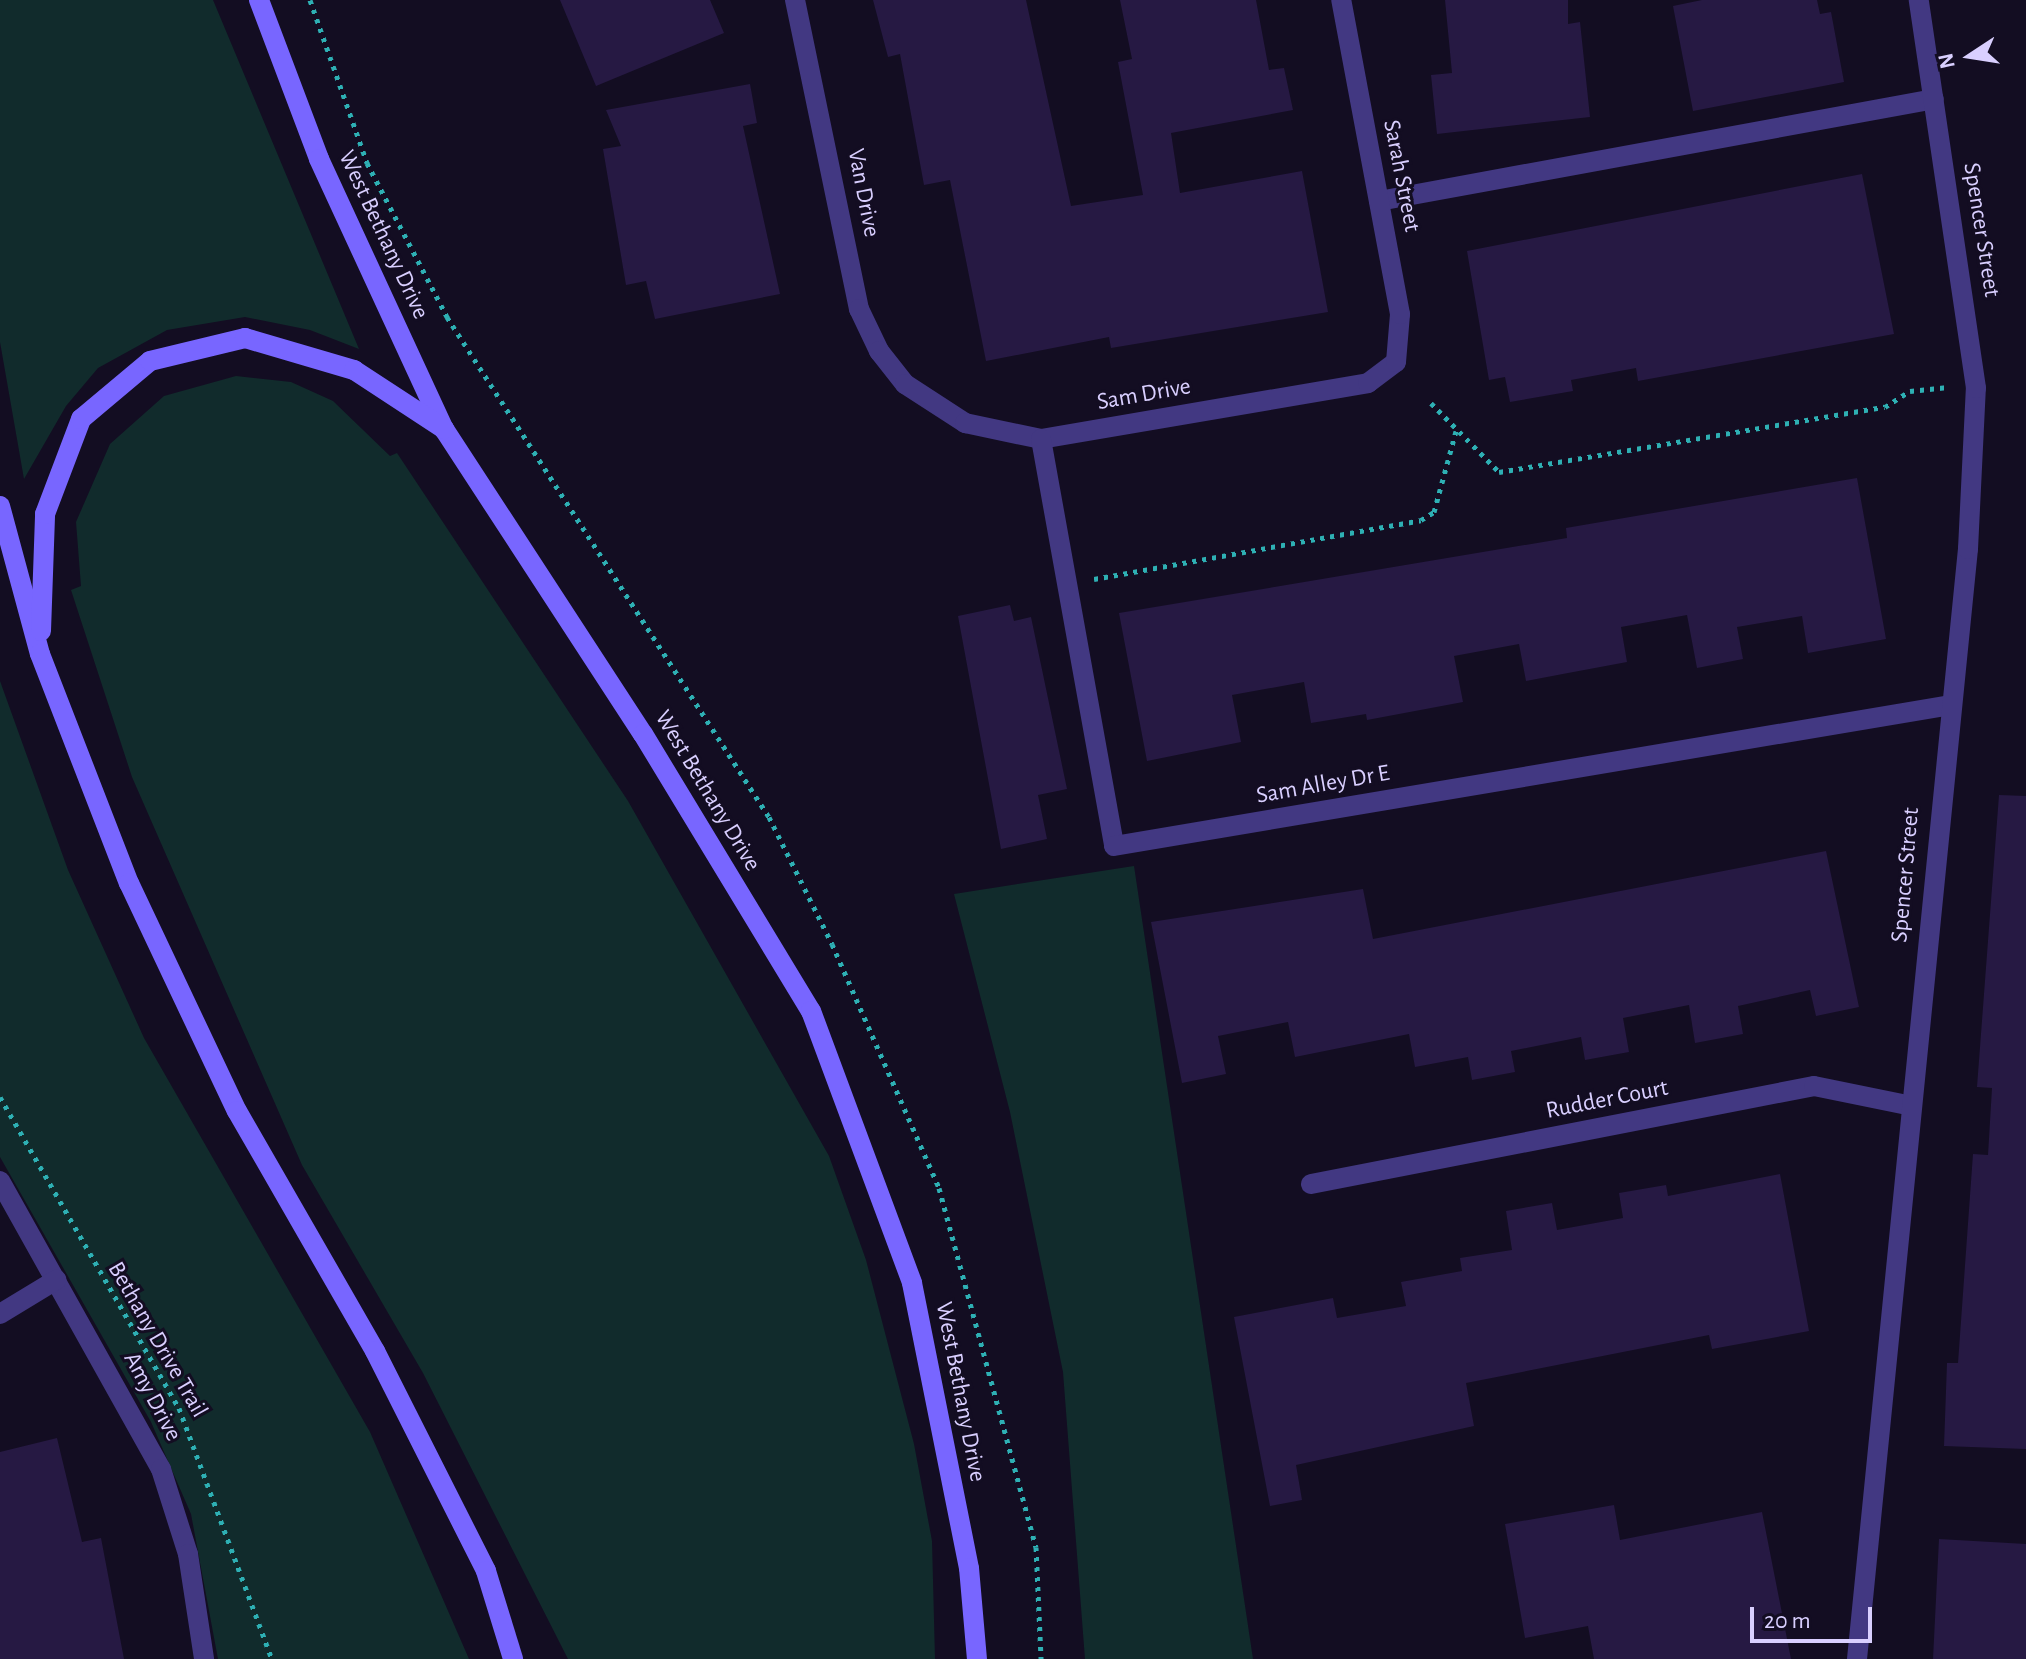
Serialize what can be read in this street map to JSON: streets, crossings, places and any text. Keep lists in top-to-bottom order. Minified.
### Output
{"streets":{"main road":["West Bethany Drive"],"street":["Sarah Street","Van Drive","Spencer Street","Sam Drive","Sam Alley Dr E","Rudder Court","Amy Drive"],"path":["Bethany Drive Trail"]},"crossings":[["Sarah Street","Sam Drive"],["Van Drive","Sam Drive"],["Spencer Street","Sam Alley Dr E"],["Spencer Street","Rudder Court"],["Sam Drive","Sam Alley Dr E"]],"scale_bar":"20 m","north":"left"}
